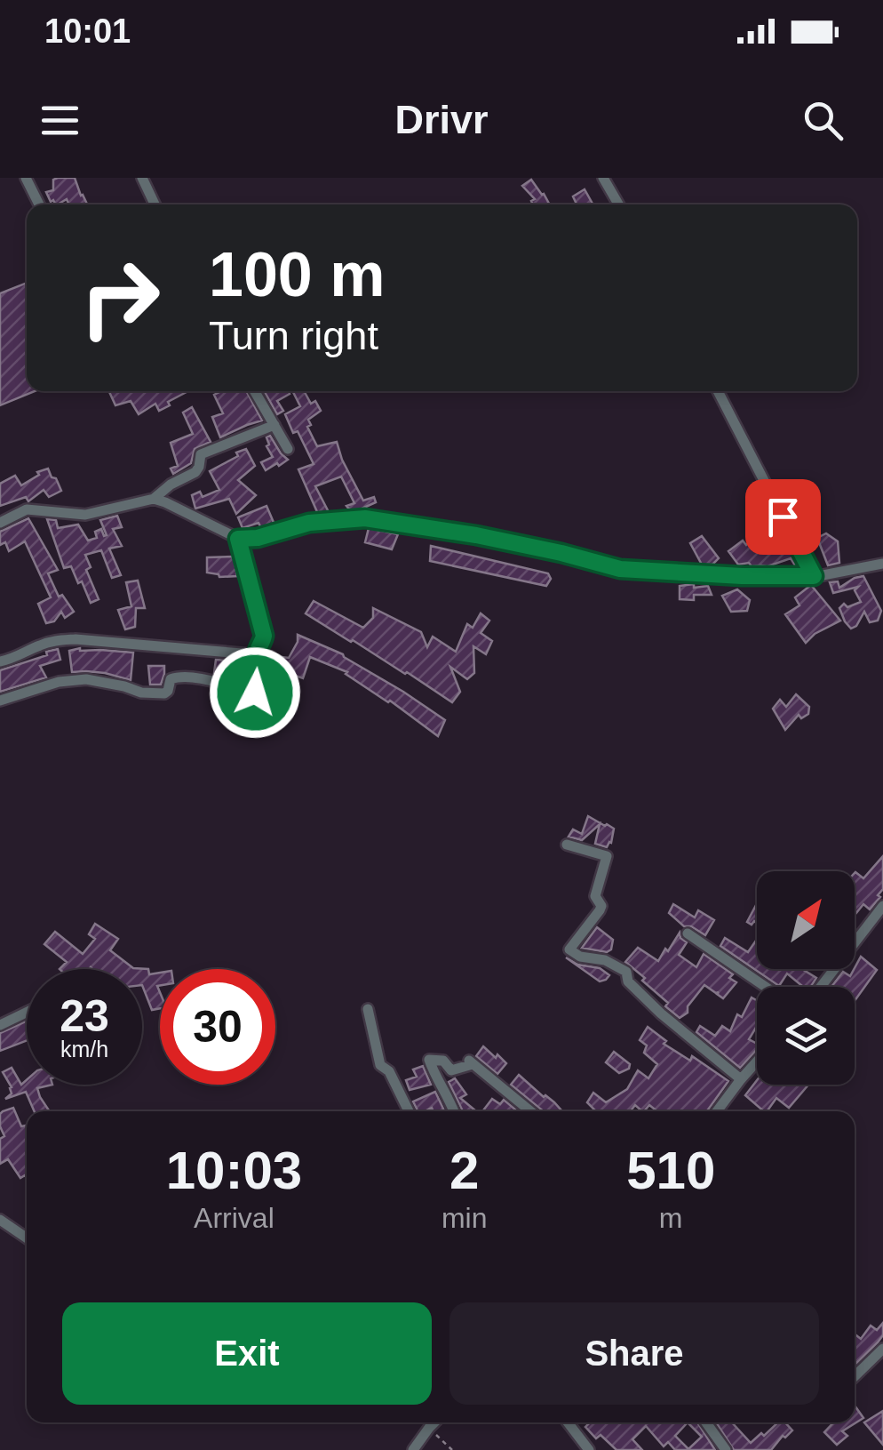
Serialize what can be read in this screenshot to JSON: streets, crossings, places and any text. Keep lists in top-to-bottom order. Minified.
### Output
{"north":"top right","page":{"status":"10:01","header":"Drivr","turn":["100 m","Turn right"],"speed":"23 km/h","limit":"30","eta":["10:03","Arrival","2","min","510","m"],"buttons":["Exit","Share"]}}
